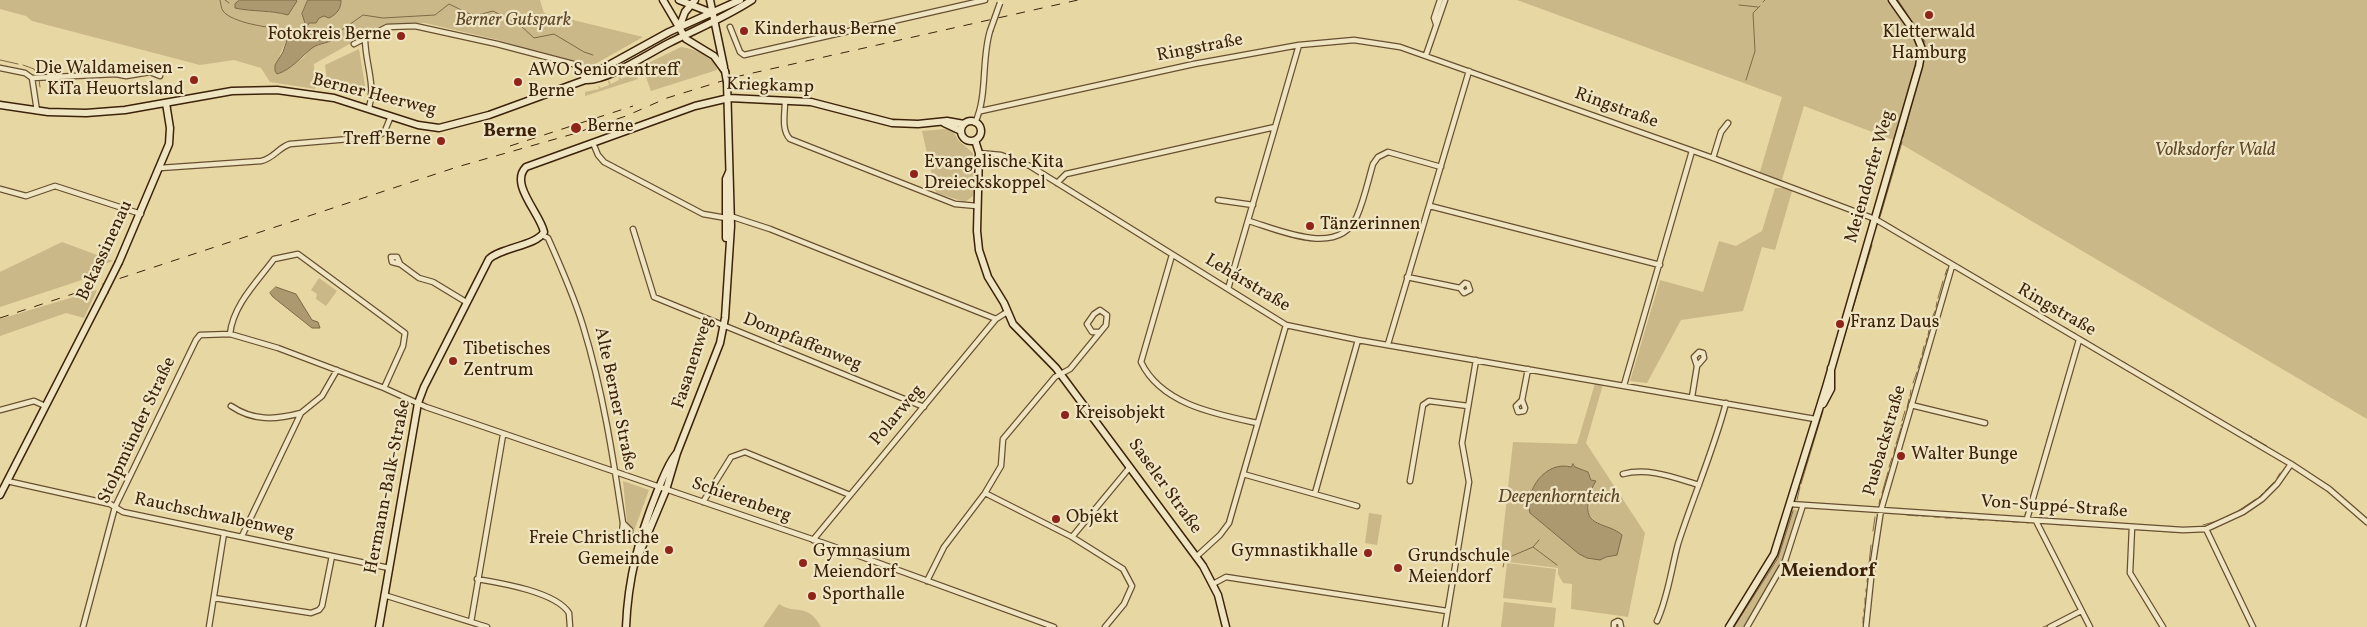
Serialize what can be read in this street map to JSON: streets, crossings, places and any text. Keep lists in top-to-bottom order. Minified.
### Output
{"streets":{"street":["Ringstraße","Kriegkamp","Berner Heerweg","Meiendorfer Weg","Bekassinenau","Lehárstraße","Dompfaffenweg","Fasanenweg","Alte Berner Straße","Polarweg","Stolpmünder Straße","Pusbackstraße","Hermann-Balk-Straße","Saseler Straße","Schierenberg","Von-Suppé-Straße","Rauchschwalbenweg"]},"crossings":[["Ringstraße","Meiendorfer Weg"],["Ringstraße","Pusbackstraße"],["Ringstraße","Saseler Straße"],["Ringstraße","Von-Suppé-Straße"],["Kriegkamp","Alte Berner Straße"],["Kriegkamp","Saseler Straße"],["Berner Heerweg","Bekassinenau"],["Meiendorfer Weg","Lehárstraße"],["Meiendorfer Weg","Von-Suppé-Straße"],["Bekassinenau","Rauchschwalbenweg"],["Lehárstraße","Saseler Straße"],["Dompfaffenweg","Fasanenweg"],["Dompfaffenweg","Polarweg"],["Fasanenweg","Schierenberg"],["Alte Berner Straße","Hermann-Balk-Straße"],["Alte Berner Straße","Schierenberg"],["Polarweg","Saseler Straße"],["Polarweg","Schierenberg"],["Stolpmünder Straße","Schierenberg"],["Stolpmünder Straße","Rauchschwalbenweg"],["Pusbackstraße","Von-Suppé-Straße"],["Hermann-Balk-Straße","Schierenberg"],["Hermann-Balk-Straße","Rauchschwalbenweg"]],"districts":["Berne","Meiendorf"],"water":["Deepenhornteich"],"parks":["Berner Gutspark","Volksdorfer Wald"],"places":["Kletterwald Hamburg","Kinderhaus Berne","Fotokreis Berne","Die Waldameisen - KiTa Heuortsland","AWO Seniorentreff Berne","Berne","Treff Berne","Evangelische Kita Dreieckskoppel","Tänzerinnen","Franz Daus","Tibetisches Zentrum","Kreisobjekt","Walter Bunge","Objekt","Freie Christliche Gemeinde","Gymnastikhalle","Gymnasium Meiendorf","Grundschule Meiendorf","Sporthalle"]}
